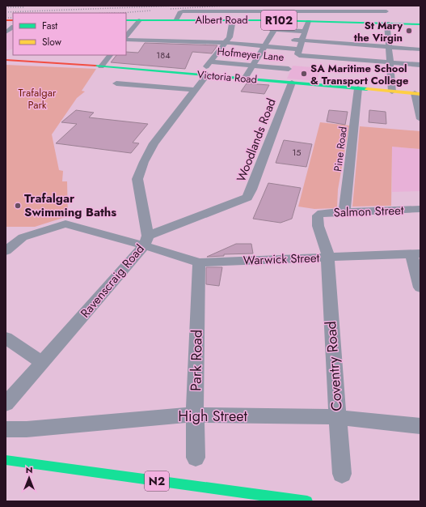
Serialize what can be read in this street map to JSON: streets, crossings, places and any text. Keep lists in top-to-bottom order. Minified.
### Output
{"streets":{"main road":["Albert Road","R102","Victoria Road","N2"],"street":["Hofmeyer Lane","Woodlands Road","Pine Road","Salmon Street","Warwick Street","Ravenscraig Road","Park Road","Coventry Road","High Street"]},"crossings":[["Albert Road","R102"],["Hofmeyer Lane","Ravenscraig Road"],["Victoria Road","Woodlands Road"],["Victoria Road","Pine Road"],["Victoria Road","Ravenscraig Road"],["Woodlands Road","Warwick Street"],["Woodlands Road","Ravenscraig Road"],["Pine Road","Salmon Street"],["Salmon Street","Coventry Road"],["Warwick Street","Ravenscraig Road"],["Warwick Street","Park Road"],["Warwick Street","Coventry Road"],["Park Road","High Street"],["Coventry Road","High Street"]],"parks":["Trafalgar Park"],"places":["St Mary the Virgin","SA Maritime School & Transport College","Trafalgar Swimming Baths"],"house_numbers":["184","15"],"legend":["Fast","Slow"],"north":"top"}
